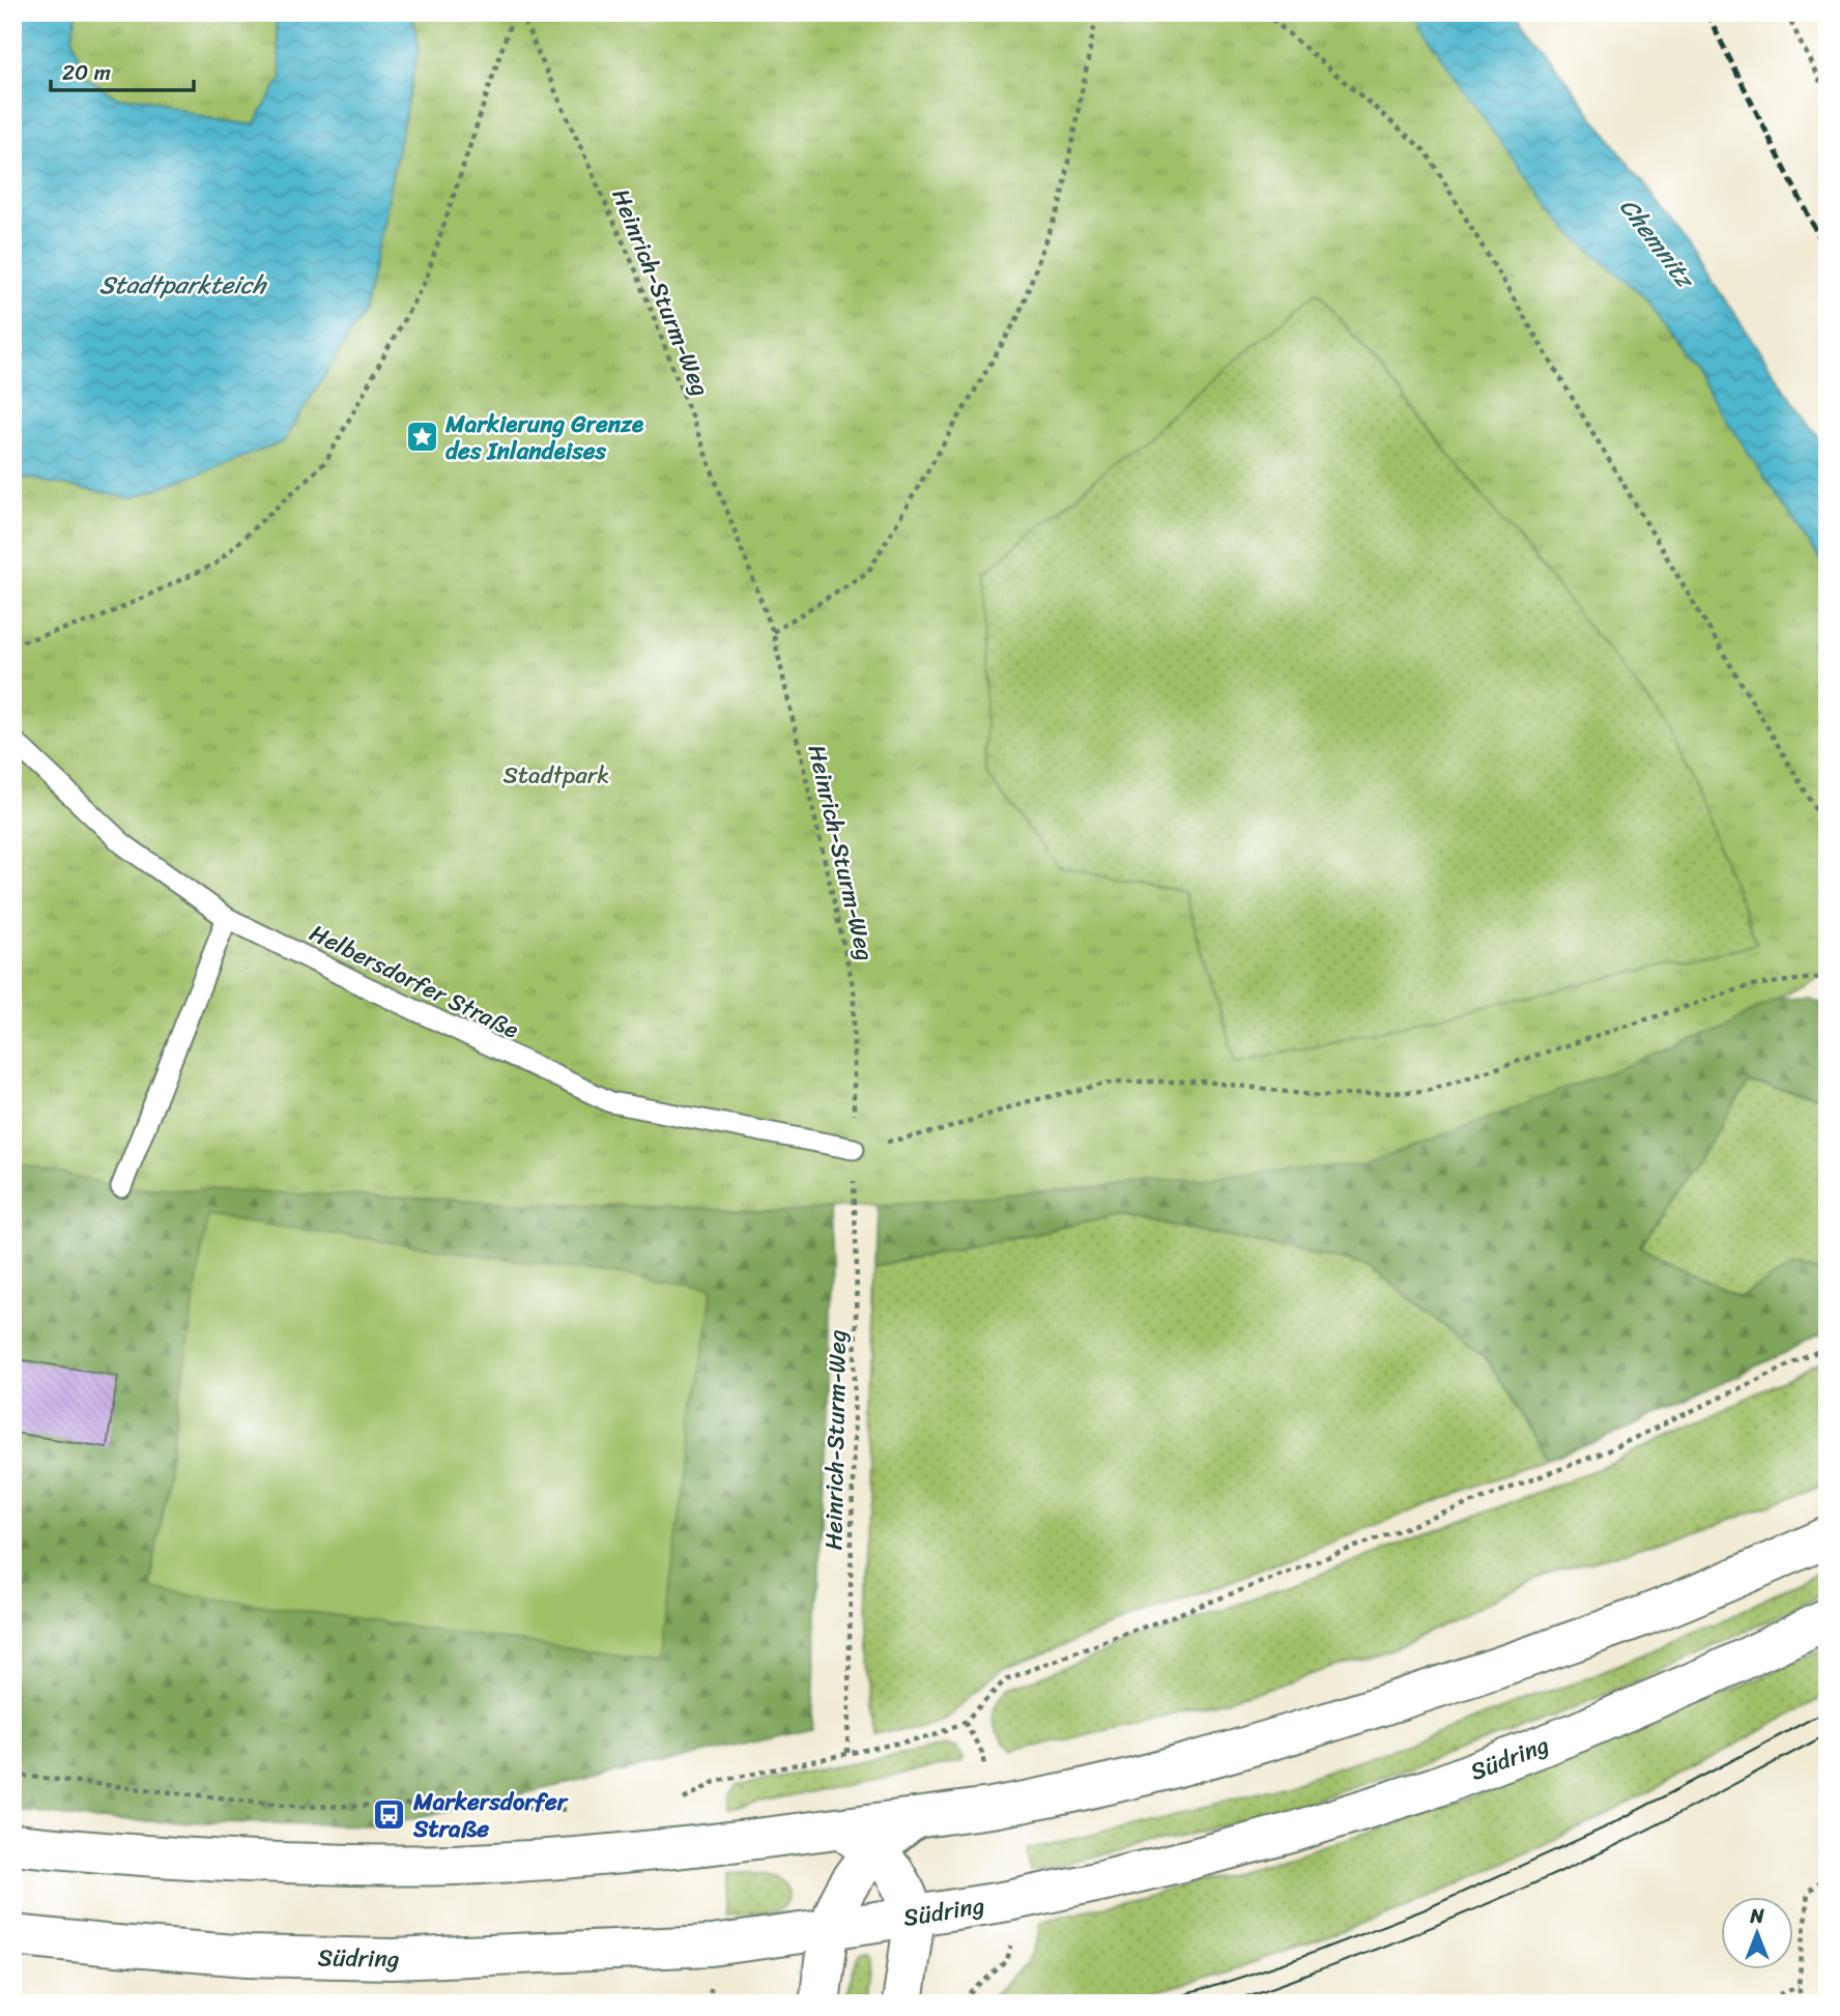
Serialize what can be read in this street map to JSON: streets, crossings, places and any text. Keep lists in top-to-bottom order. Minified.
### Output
{"streets":{"main road":["Südring"],"lane":["Helbersdorfer Straße"],"path":["Heinrich-Sturm-Weg"]},"crossings":[["Heinrich-Sturm-Weg","Helbersdorfer Straße"]],"water":["Chemnitz","Stadtparkteich"],"parks":["Stadtpark"],"places":{"place":["Markierung Grenze des Inlandeises"],"bus stop":["Markersdorfer Straße"]},"scale_bar":"20 m","north":"top"}
